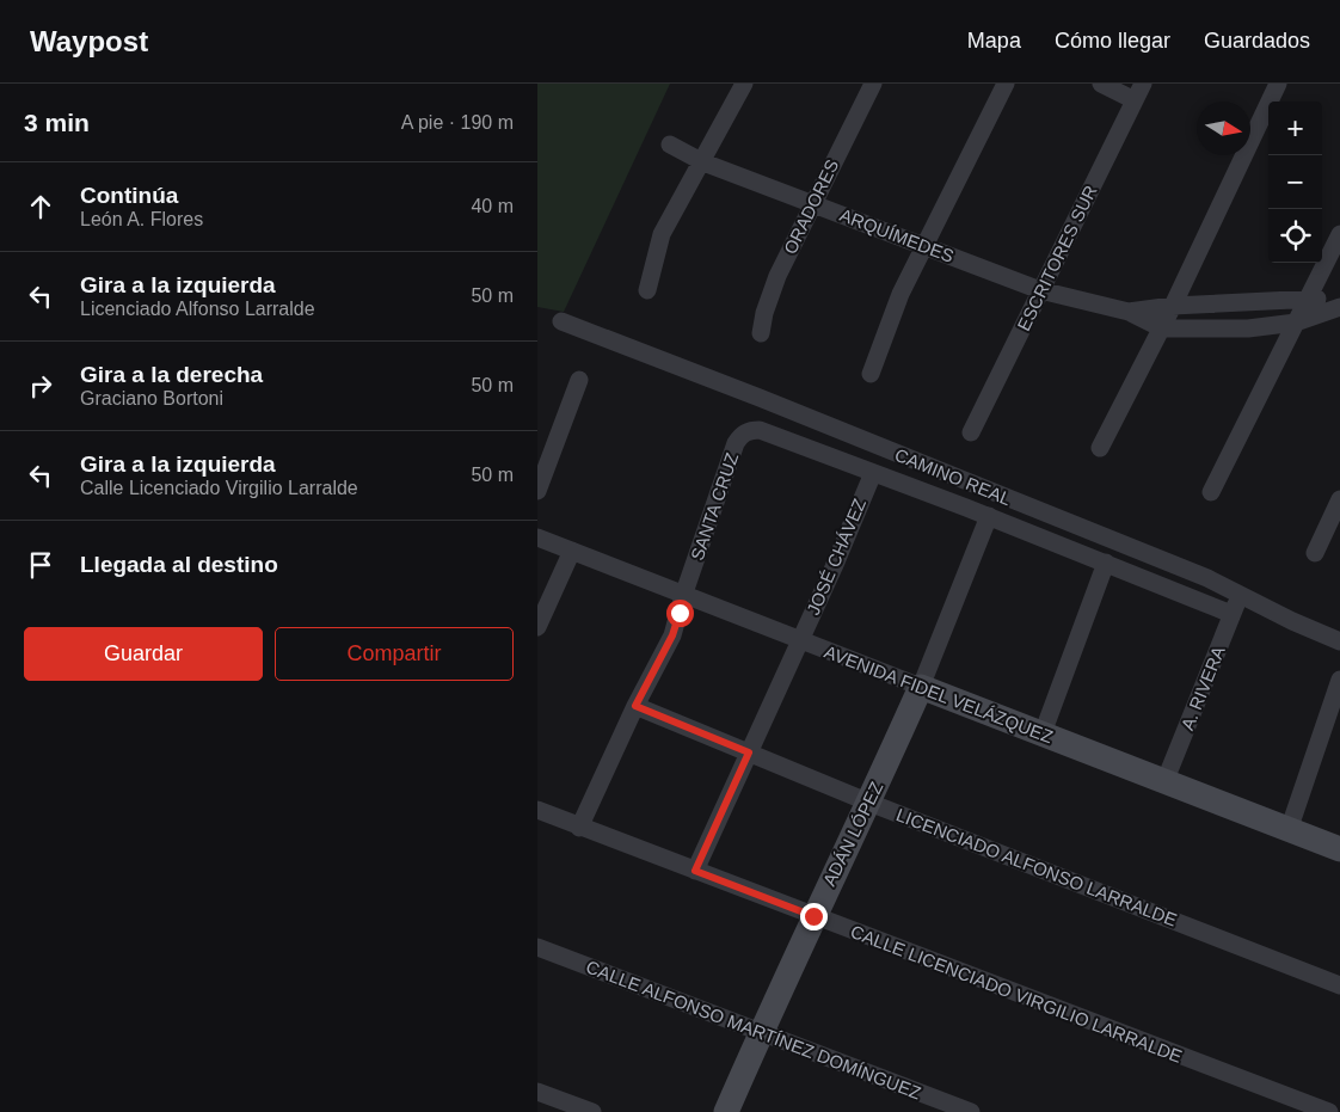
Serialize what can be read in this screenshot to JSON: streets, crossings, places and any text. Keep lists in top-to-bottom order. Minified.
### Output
{"streets":{"street":["ORADORES","ARQUÍMEDES","ESCRITORES SUR","CAMINO REAL","SANTA CRUZ","JOSÉ CHÁVEZ","A. RIVERA","AVENIDA FIDEL VELÁZQUEZ","ADÁN LÓPEZ","LICENCIADO ALFONSO LARRALDE","CALLE LICENCIADO VIRGILIO LARRALDE","CALLE ALFONSO MARTÍNEZ DOMÍNGUEZ"]},"crossings":[["ORADORES","ARQUÍMEDES"],["ARQUÍMEDES","ESCRITORES SUR"],["CAMINO REAL","SANTA CRUZ"],["CAMINO REAL","JOSÉ CHÁVEZ"],["CAMINO REAL","A. RIVERA"],["SANTA CRUZ","AVENIDA FIDEL VELÁZQUEZ"],["SANTA CRUZ","LICENCIADO ALFONSO LARRALDE"],["SANTA CRUZ","CALLE LICENCIADO VIRGILIO LARRALDE"],["JOSÉ CHÁVEZ","AVENIDA FIDEL VELÁZQUEZ"],["JOSÉ CHÁVEZ","LICENCIADO ALFONSO LARRALDE"],["JOSÉ CHÁVEZ","CALLE LICENCIADO VIRGILIO LARRALDE"],["A. RIVERA","AVENIDA FIDEL VELÁZQUEZ"],["AVENIDA FIDEL VELÁZQUEZ","ADÁN LÓPEZ"],["ADÁN LÓPEZ","LICENCIADO ALFONSO LARRALDE"],["ADÁN LÓPEZ","CALLE LICENCIADO VIRGILIO LARRALDE"],["ADÁN LÓPEZ","CALLE ALFONSO MARTÍNEZ DOMÍNGUEZ"]],"north":"right","page":{"header":"Waypost","nav":["Mapa","Cómo llegar","Guardados"],"heading":["3 min","A pie · 190 m"],"map_buttons":["+","−"],"list":[["Continúa","León A. Flores","40 m"],["Gira a la izquierda","Licenciado Alfonso Larralde","50 m"],["Gira a la derecha","Graciano Bortoni","50 m"],["Gira a la izquierda","Calle Licenciado Virgilio Larralde","50 m"],"Llegada al destino"],"buttons":["Guardar","Compartir"]}}
